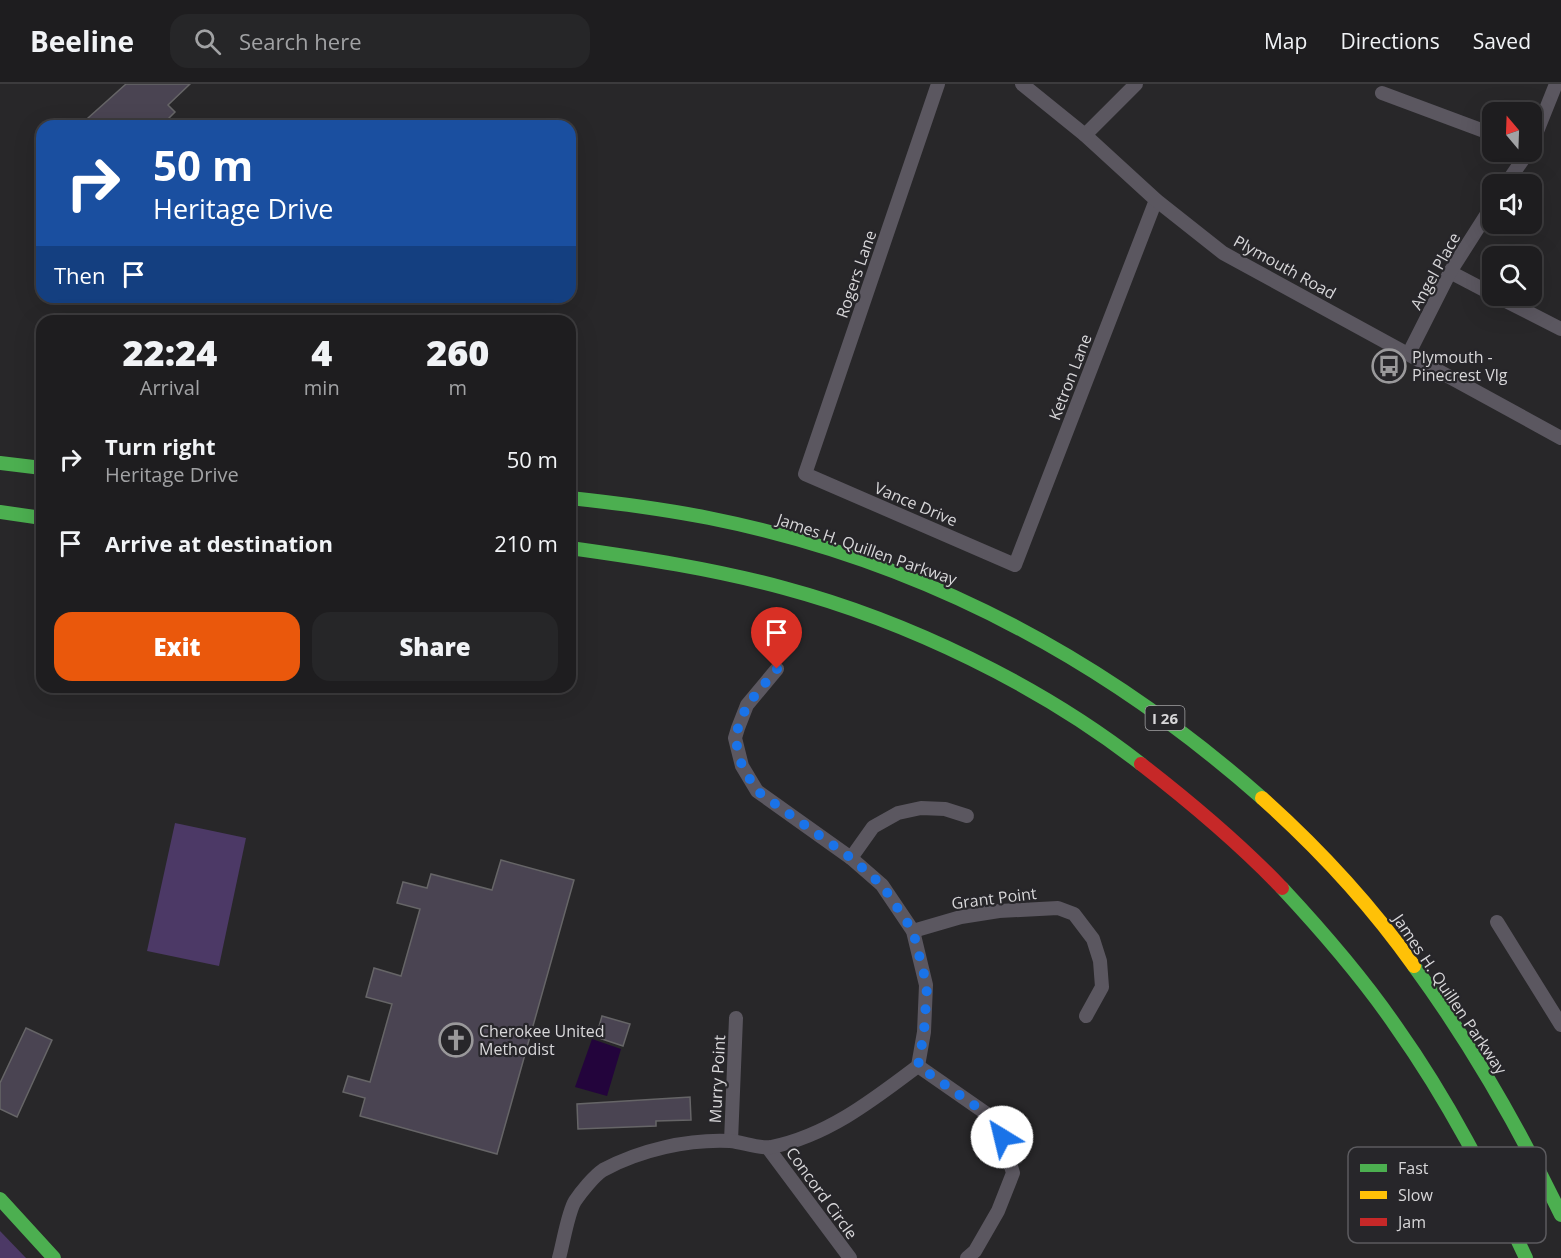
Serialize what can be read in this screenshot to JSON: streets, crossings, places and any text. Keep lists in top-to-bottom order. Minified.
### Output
{"streets":{"main road":["James H. Quillen Parkway","I 26"],"street":["Plymouth Road","Angel Place","Rogers Lane","Ketron Lane","Vance Drive","Grant Point","Murry Point","Concord Circle"]},"crossings":[["Plymouth Road","Angel Place"],["Plymouth Road","Ketron Lane"],["Rogers Lane","Vance Drive"],["Ketron Lane","Vance Drive"]],"places":{"bus stop":["Plymouth - Pinecrest Vlg"],"church":["Cherokee United Methodist"]},"legend":["Fast","Slow","Jam"],"north":"top","page":{"header":"Beeline","search":"Search here","nav":["Map","Directions","Saved"],"turn":["50 m","Heritage Drive"],"then":"Then","eta":["22:24","Arrival","4","min","260","m"],"list":[{"name":"Turn right","note":"Heritage Drive","value":"50 m"},{"name":"Arrive at destination","value":"210 m"}],"buttons":["Exit","Share"]}}
